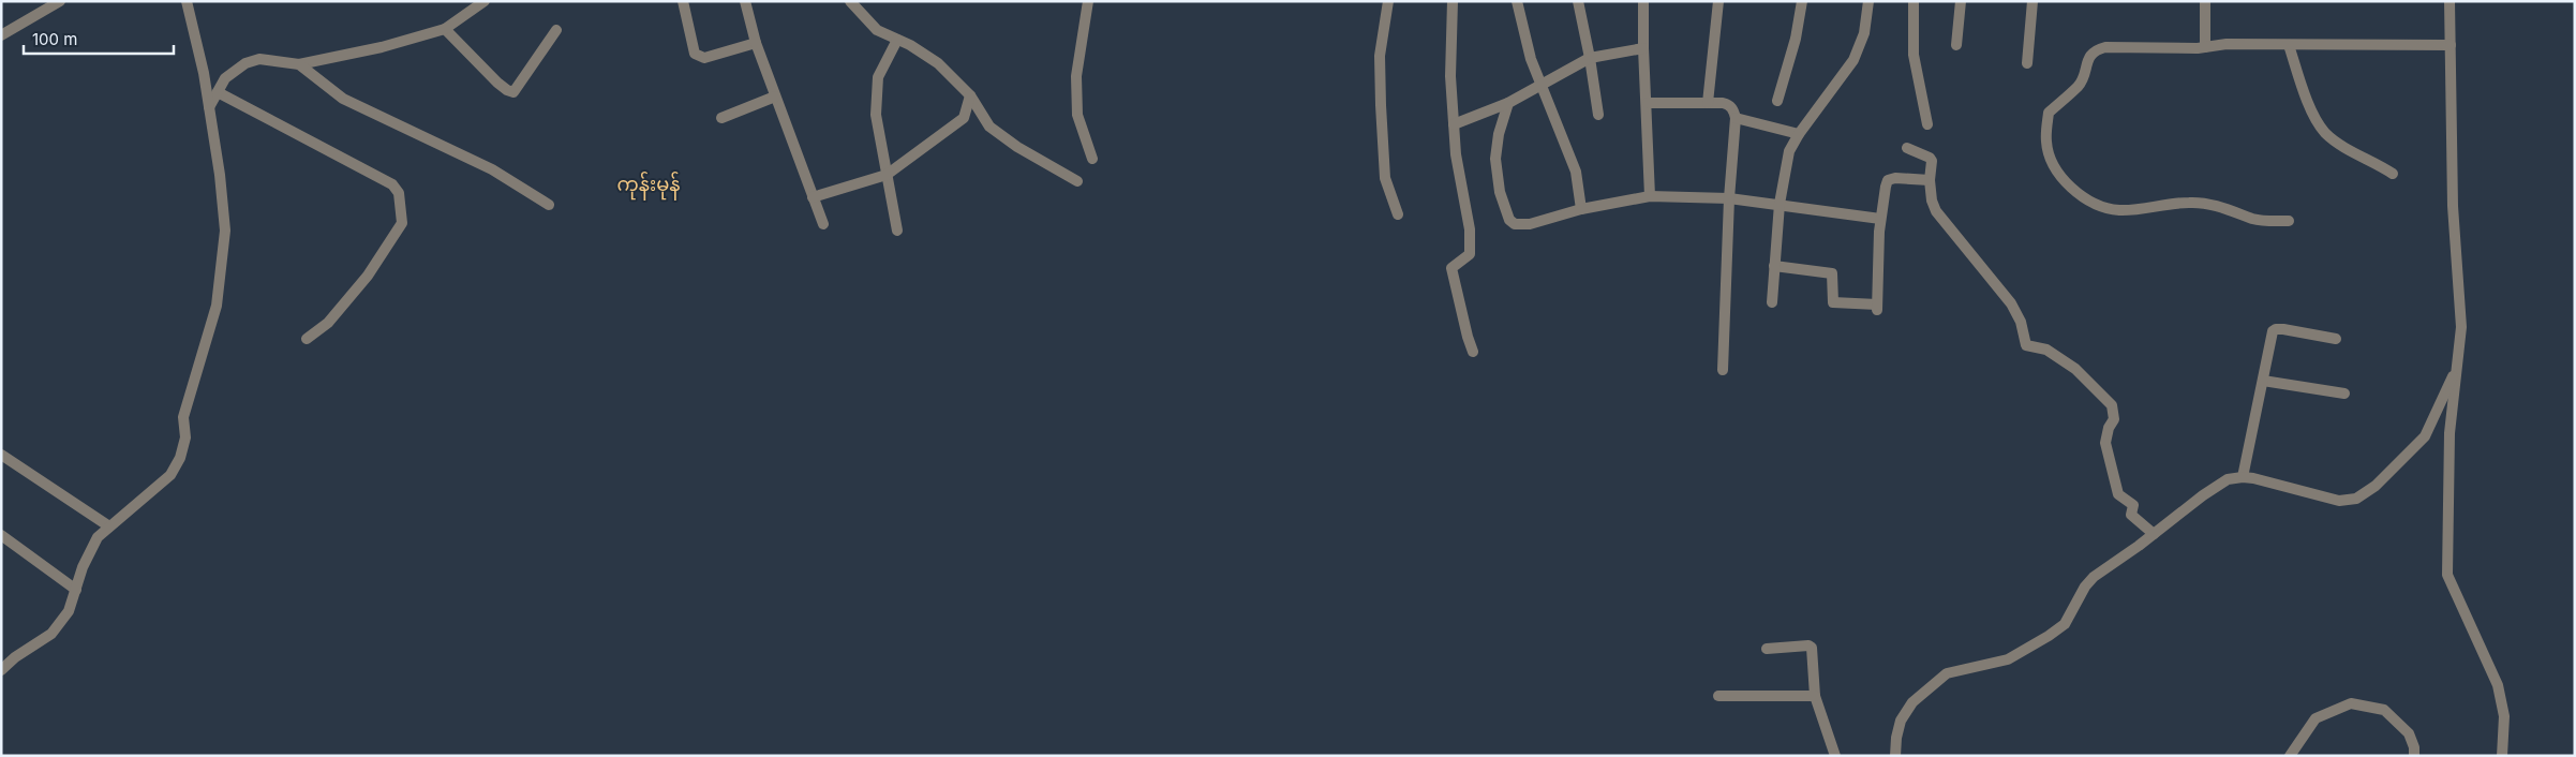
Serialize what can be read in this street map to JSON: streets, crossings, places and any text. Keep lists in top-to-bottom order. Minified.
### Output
{"districts":["ကုန်းမုန်"],"scale_bar":"100 m"}
